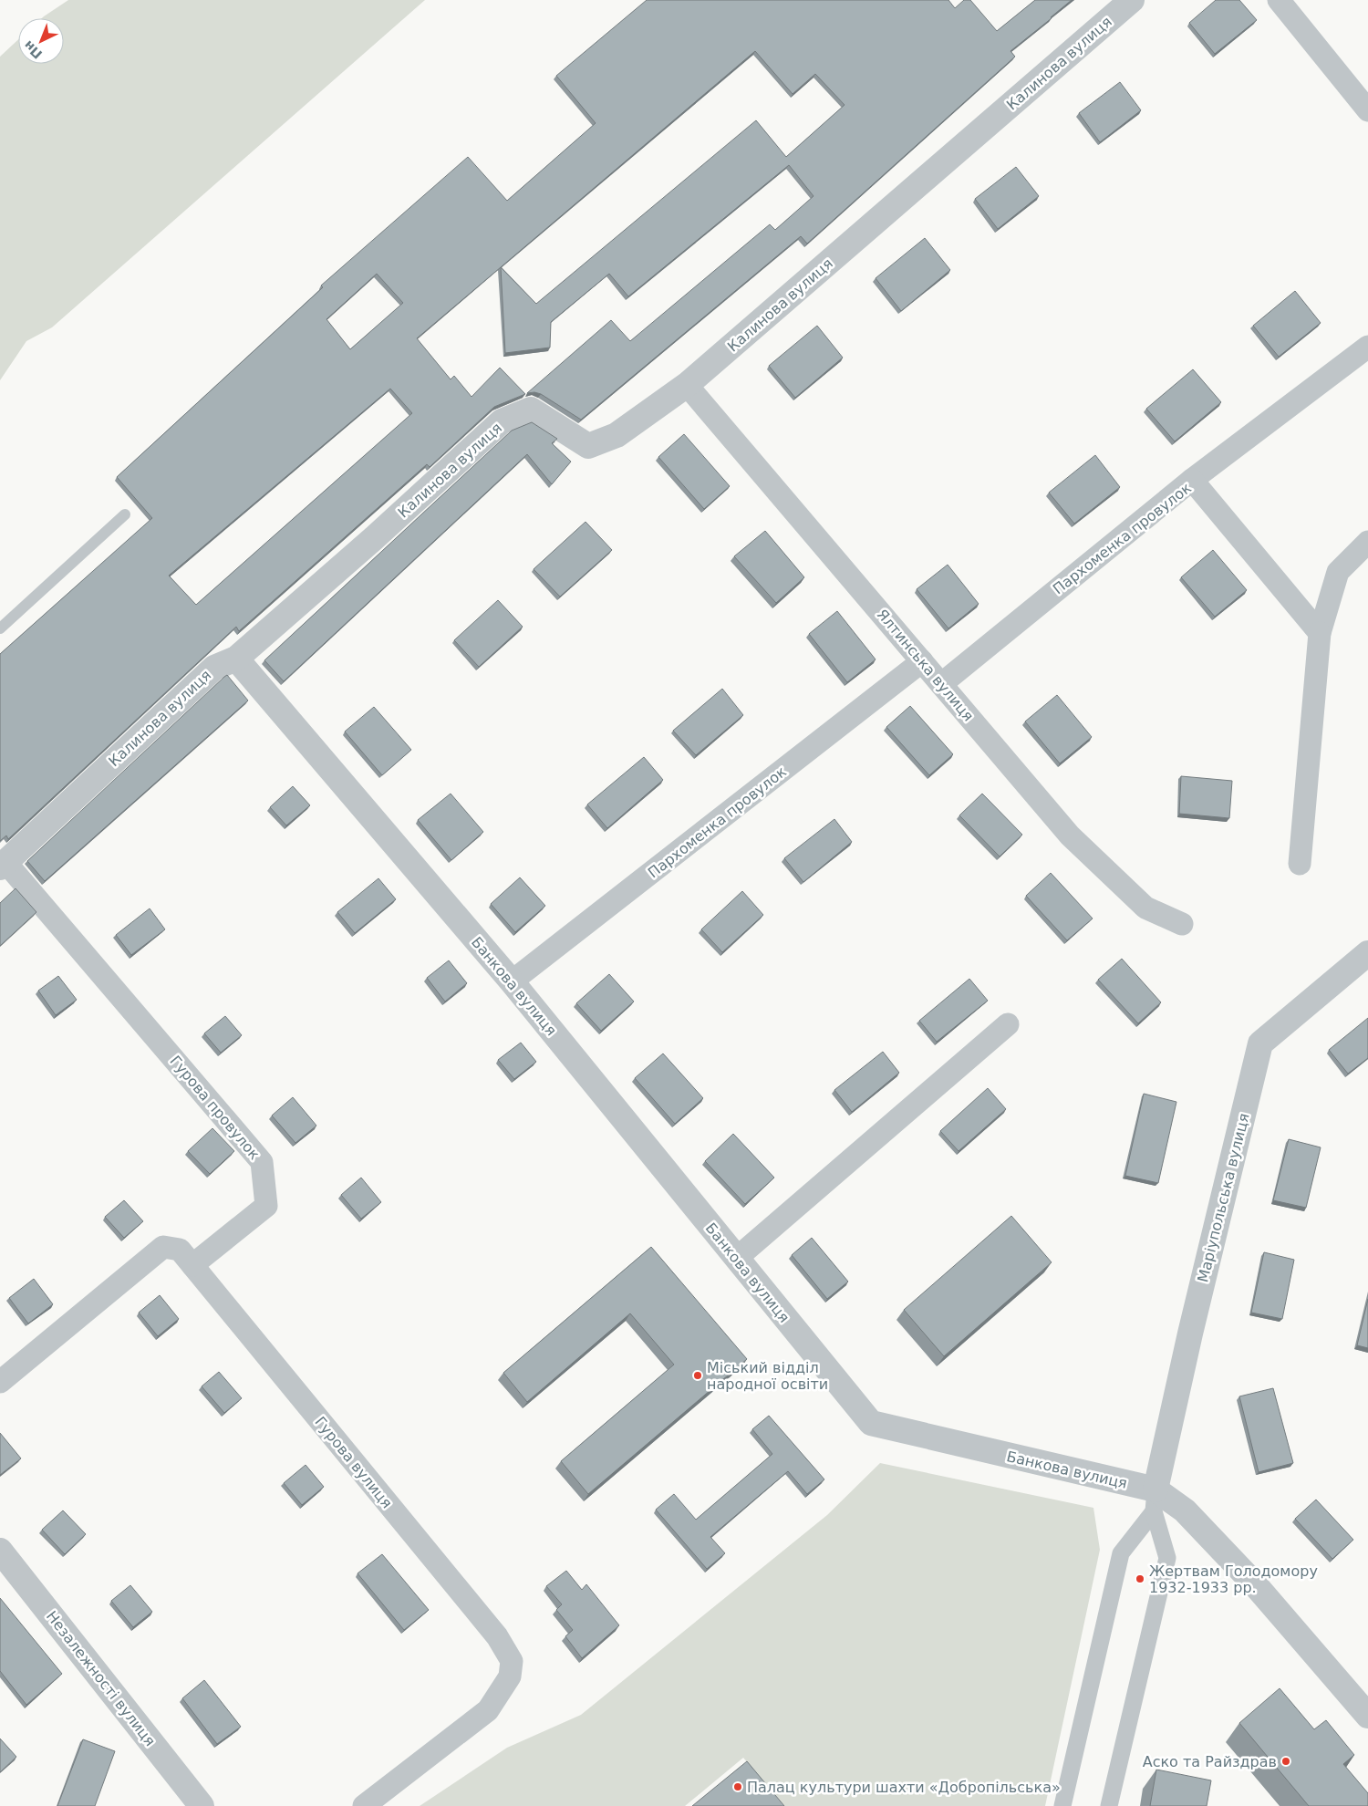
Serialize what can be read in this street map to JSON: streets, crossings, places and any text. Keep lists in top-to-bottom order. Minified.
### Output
{"streets":{"street":["Калинова вулиця","Пархоменка провулок","Ялтинська вулиця","Банкова вулиця","Гурова провулок","Маріупольська вулиця","Гурова вулиця","Незалежності вулиця"]},"crossings":[["Калинова вулиця","Ялтинська вулиця"],["Калинова вулиця","Банкова вулиця"],["Калинова вулиця","Гурова провулок"],["Пархоменка провулок","Ялтинська вулиця"],["Пархоменка провулок","Банкова вулиця"],["Банкова вулиця","Маріупольська вулиця"],["Гурова провулок","Гурова вулиця"]],"places":["Міський відділ народної освіти","Жертвам Голодомору 1932-1933 рр.","Аско та Райздрав","Палац культури шахти «Добропільська»"],"north":"bottom left"}
